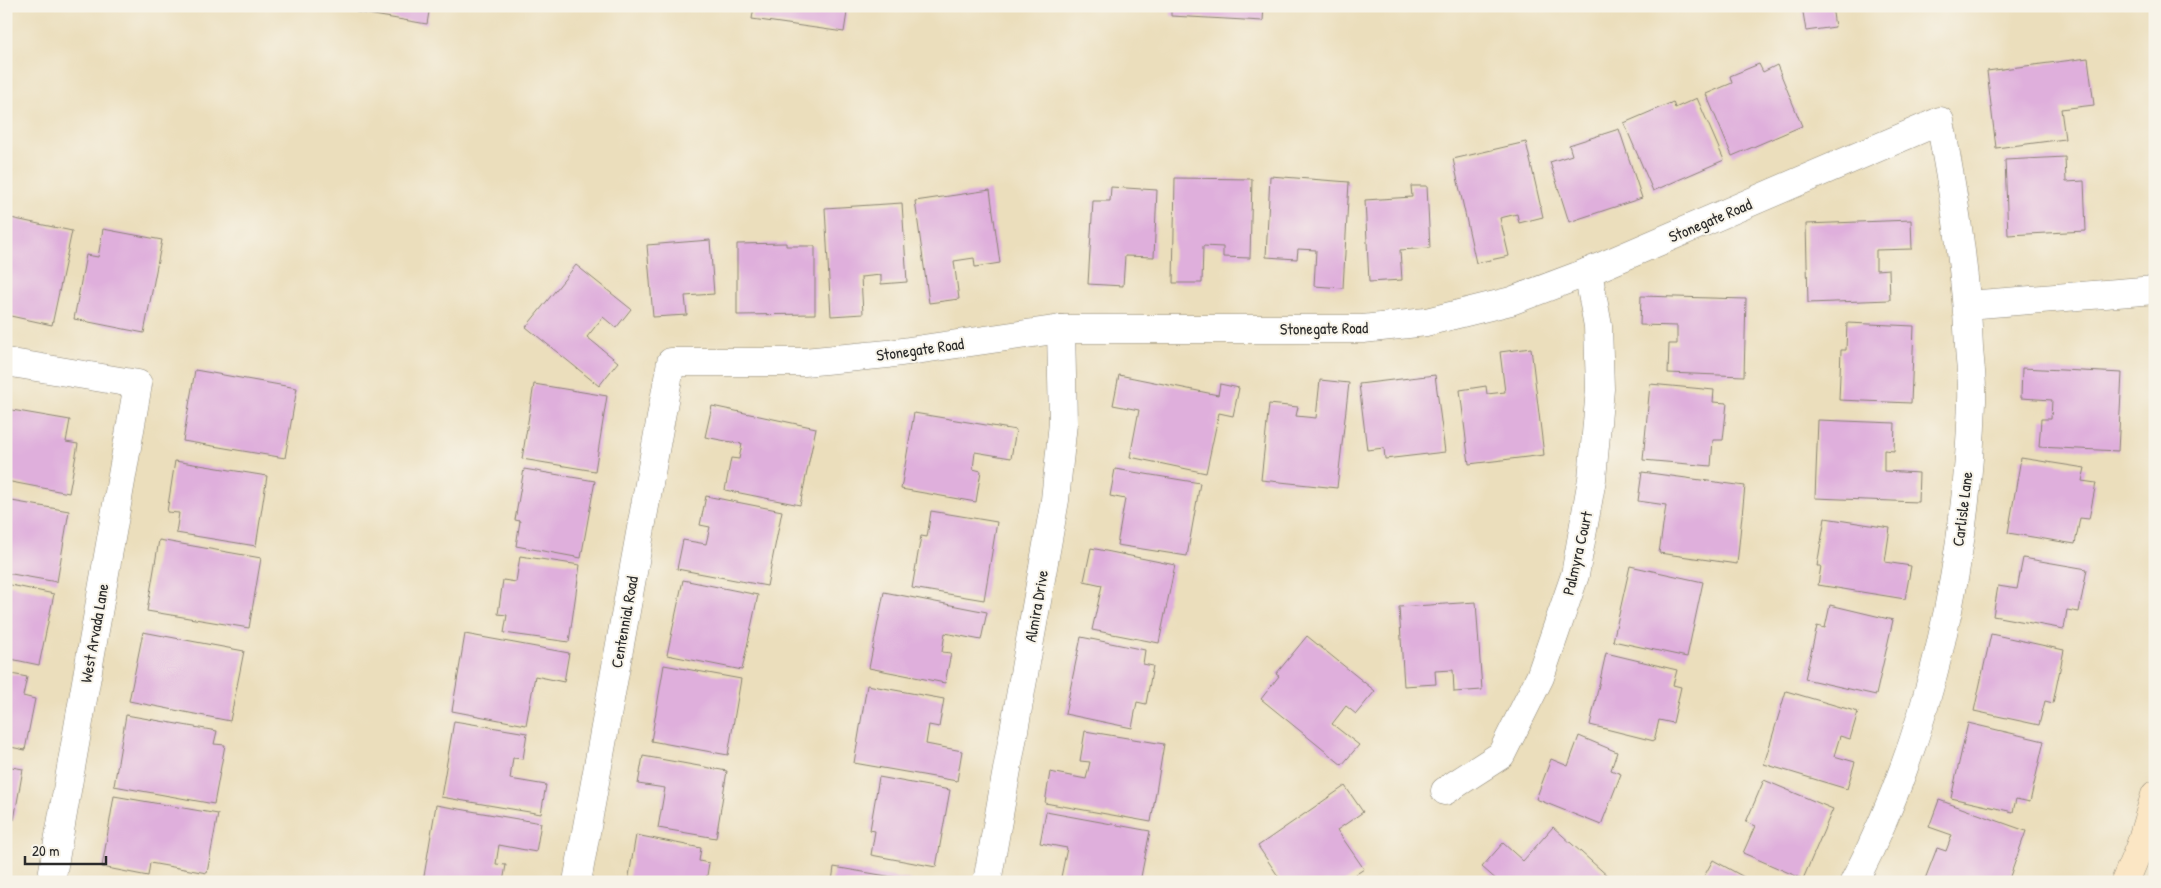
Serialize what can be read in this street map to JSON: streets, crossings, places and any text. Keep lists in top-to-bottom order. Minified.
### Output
{"streets":{"street":["Stonegate Road","Carlisle Lane","Palmyra Court","Almira Drive","Centennial Road","West Arvada Lane"]},"crossings":[["Stonegate Road","Carlisle Lane"],["Stonegate Road","Palmyra Court"],["Stonegate Road","Almira Drive"],["Stonegate Road","Centennial Road"]],"scale_bar":"20 m"}
